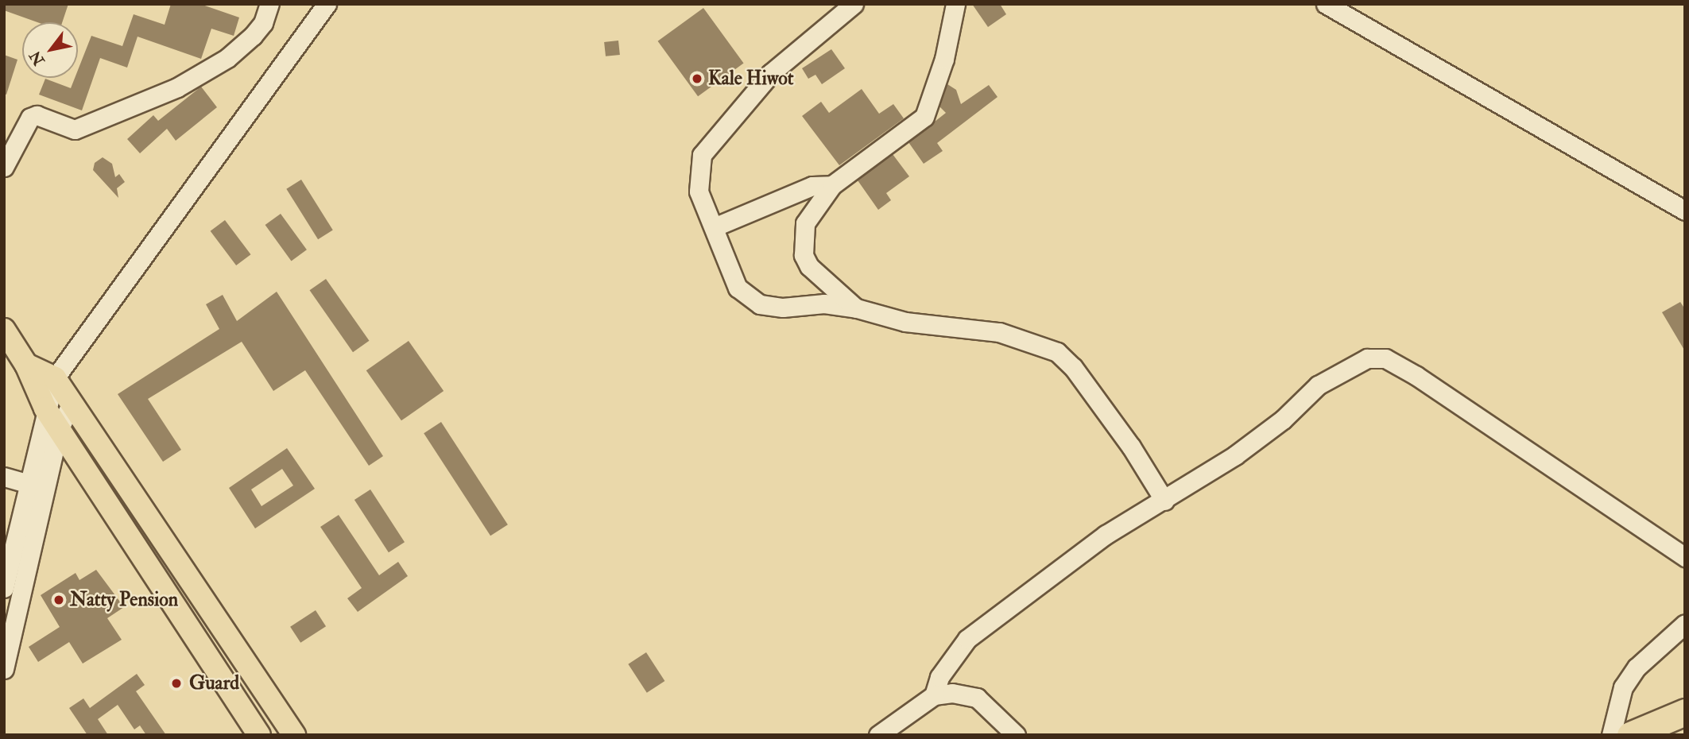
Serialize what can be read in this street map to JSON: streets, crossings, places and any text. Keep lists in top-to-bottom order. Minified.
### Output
{"places":["Kale Hiwot","Natty Pension","Guard"],"north":"bottom left"}
